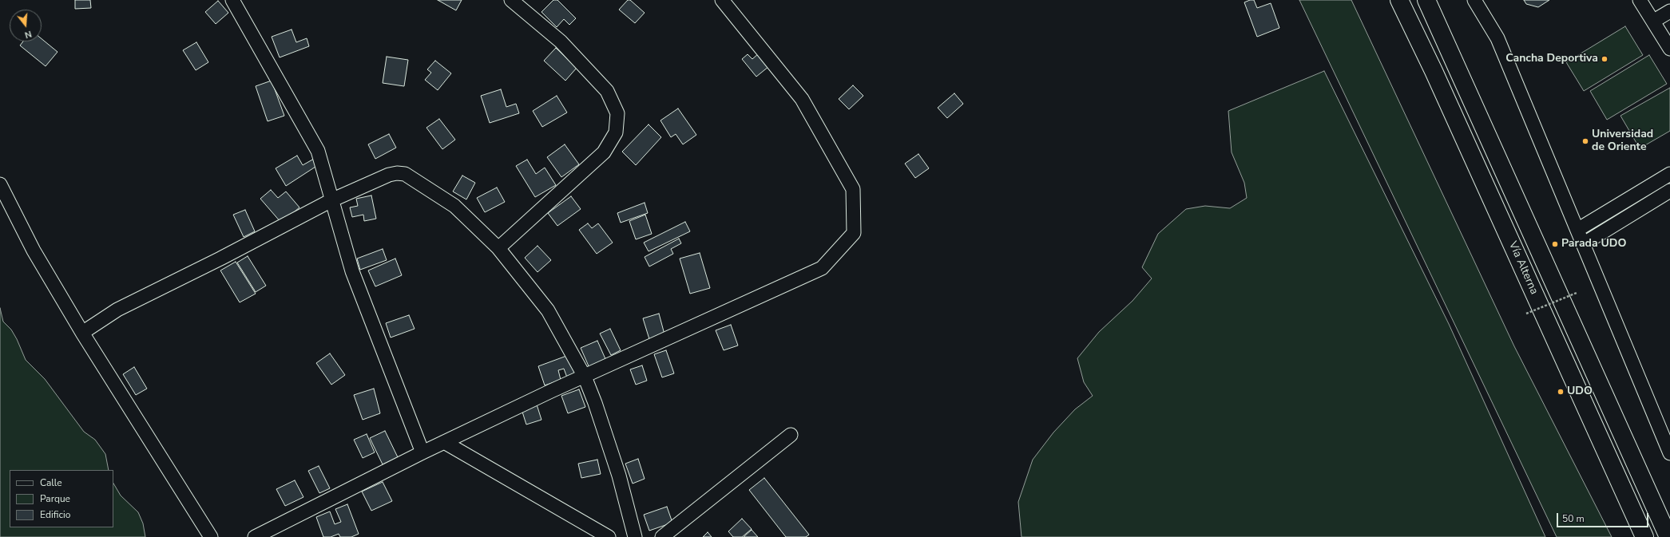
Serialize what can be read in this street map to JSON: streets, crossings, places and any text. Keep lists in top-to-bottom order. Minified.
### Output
{"streets":{"highway":["Vía Alterna"]},"places":["Cancha Deportiva","Universidad de Oriente","Parada UDO","UDO"],"legend":["Calle","Parque","Edificio"],"scale_bar":"50 m","north":"bottom"}
